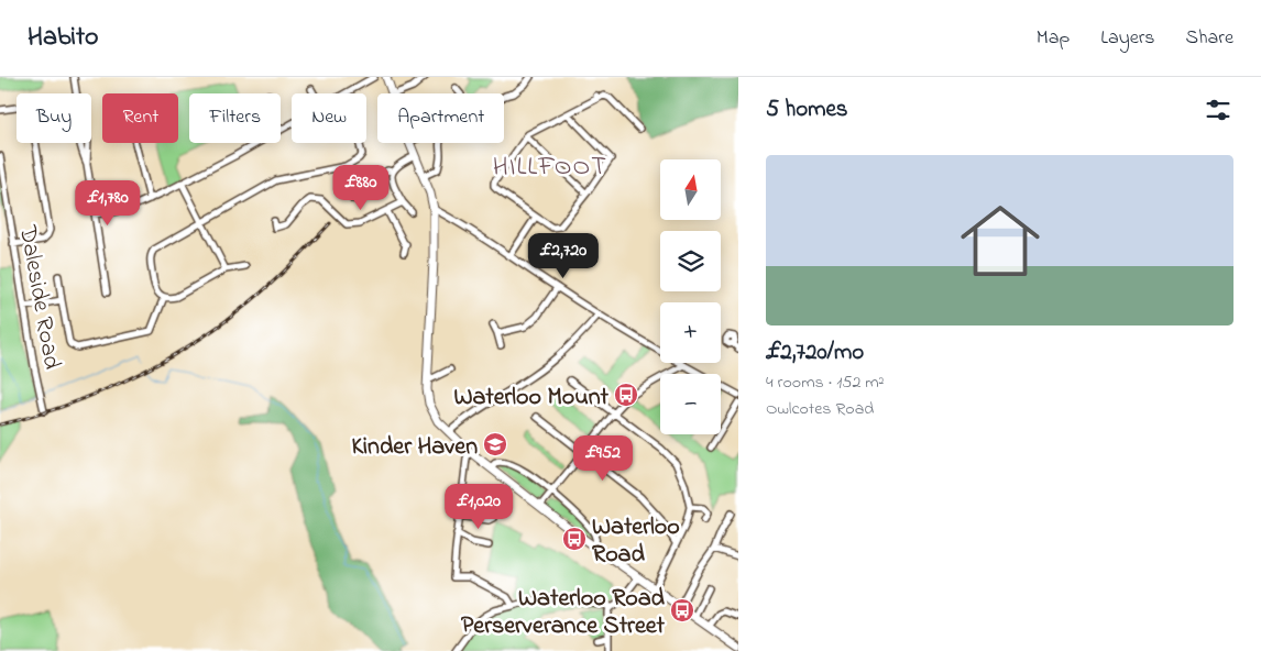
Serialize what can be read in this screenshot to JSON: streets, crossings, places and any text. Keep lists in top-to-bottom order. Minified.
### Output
{"streets":{"street":["Daleside Road"]},"districts":["HILLFOOT"],"places":{"bus stop":["Waterloo Mount","Waterloo Road","Waterloo Road Perserverance Street"],"school or university":["Kinder Haven"]},"north":"top","page":{"header":"Habito","nav":["Map","Layers","Share"],"heading":"5 homes","chip":["Buy","Rent","Filters","New","Apartment"],"list":[{"name":"£2,720/mo","note":"4 rooms · 152 m² · Owlcotes Road"}],"map_buttons":["+","−"],"price":["£880","£1,780","£2,720","£952","£1,020"]}}
